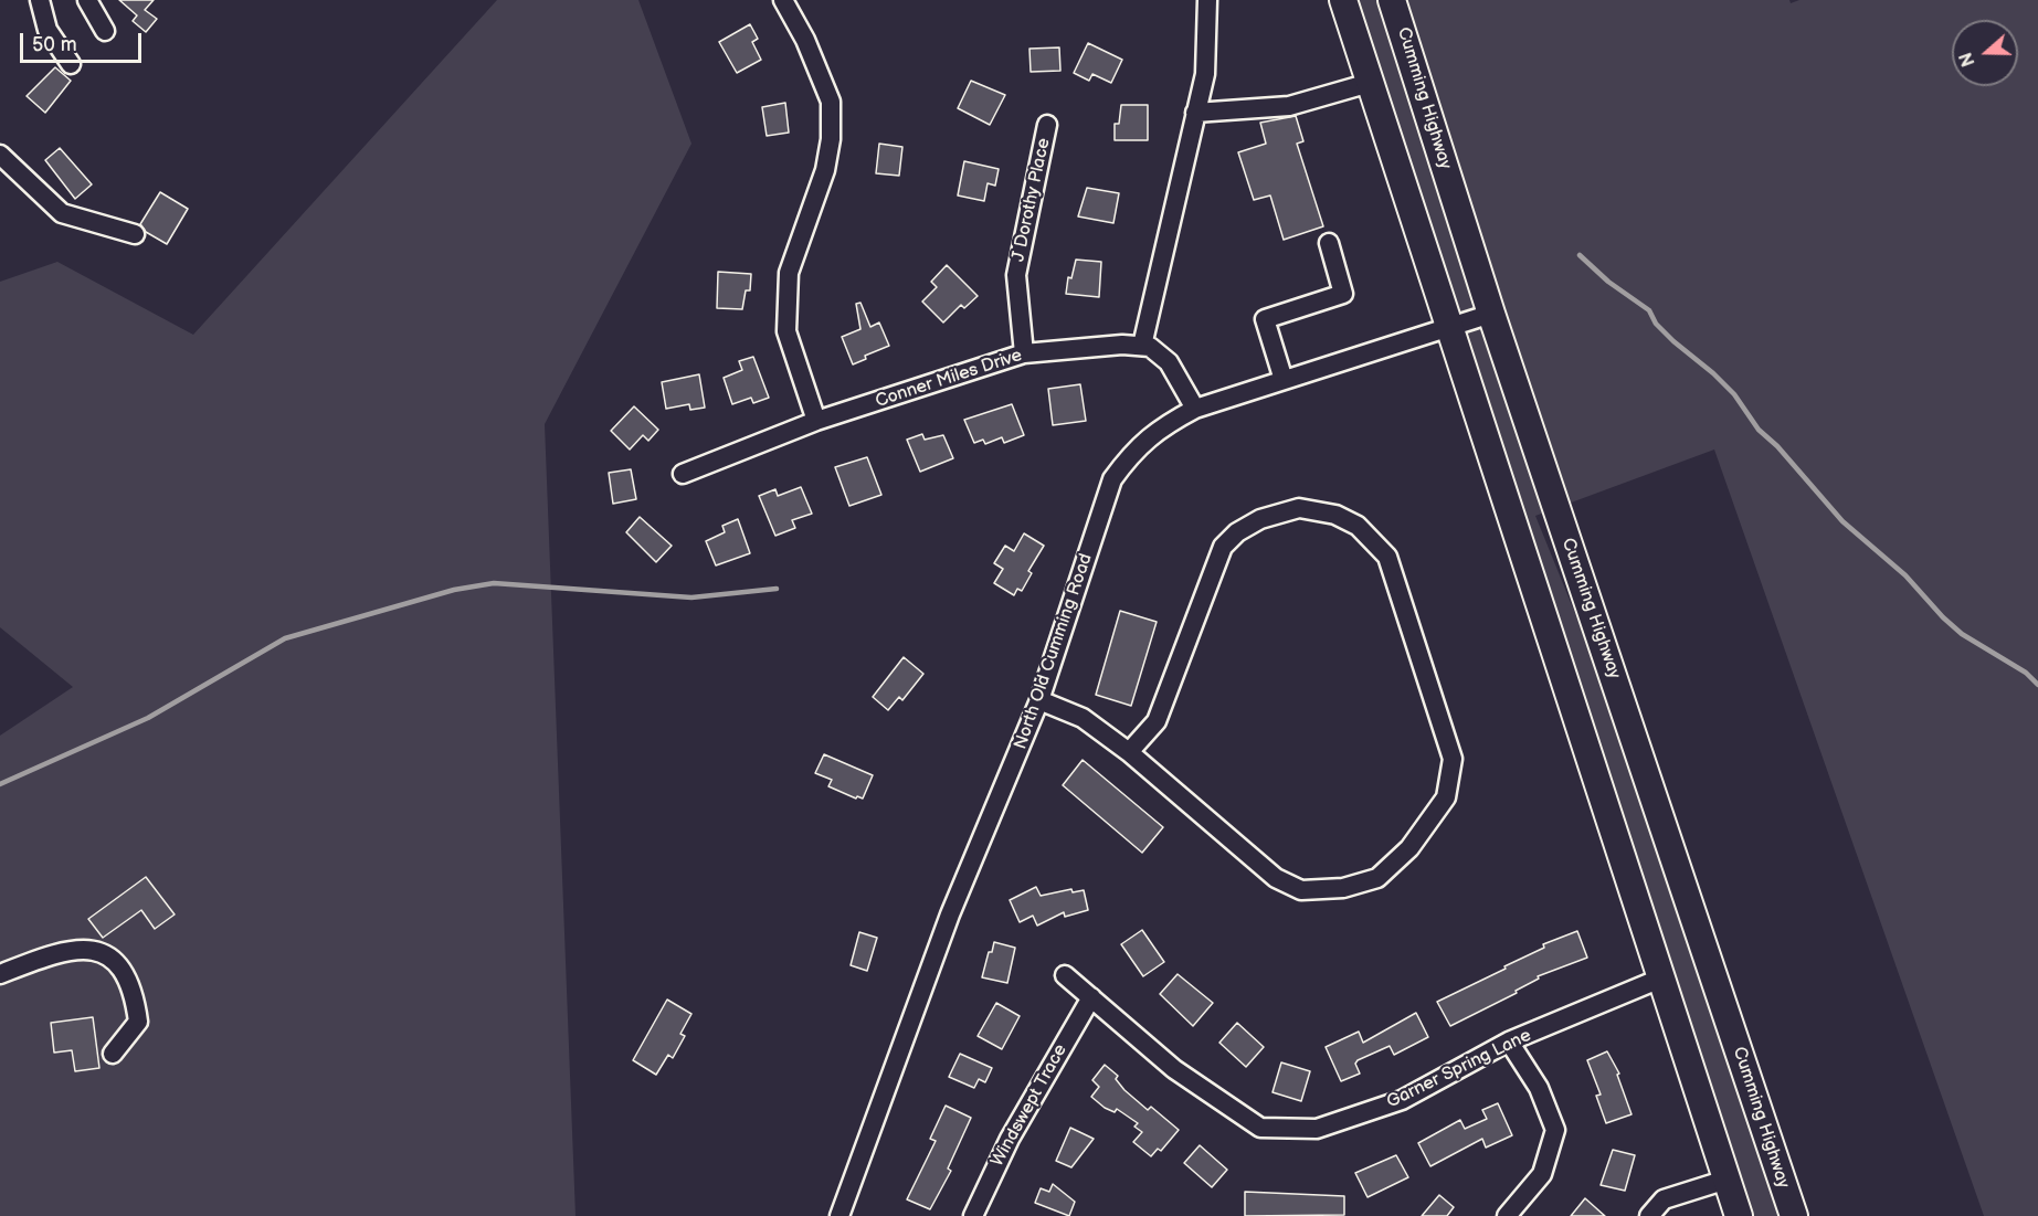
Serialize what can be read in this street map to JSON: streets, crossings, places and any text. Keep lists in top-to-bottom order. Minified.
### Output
{"streets":{"highway":["Cumming Highway"],"street":["J Dorothy Place","Conner Miles Drive","North Old Cumming Road","Garner Spring Lane","Windswept Trace"]},"crossings":[["Cumming Highway","North Old Cumming Road"],["J Dorothy Place","Conner Miles Drive"],["Garner Spring Lane","Windswept Trace"]],"scale_bar":"50 m","north":"left"}
